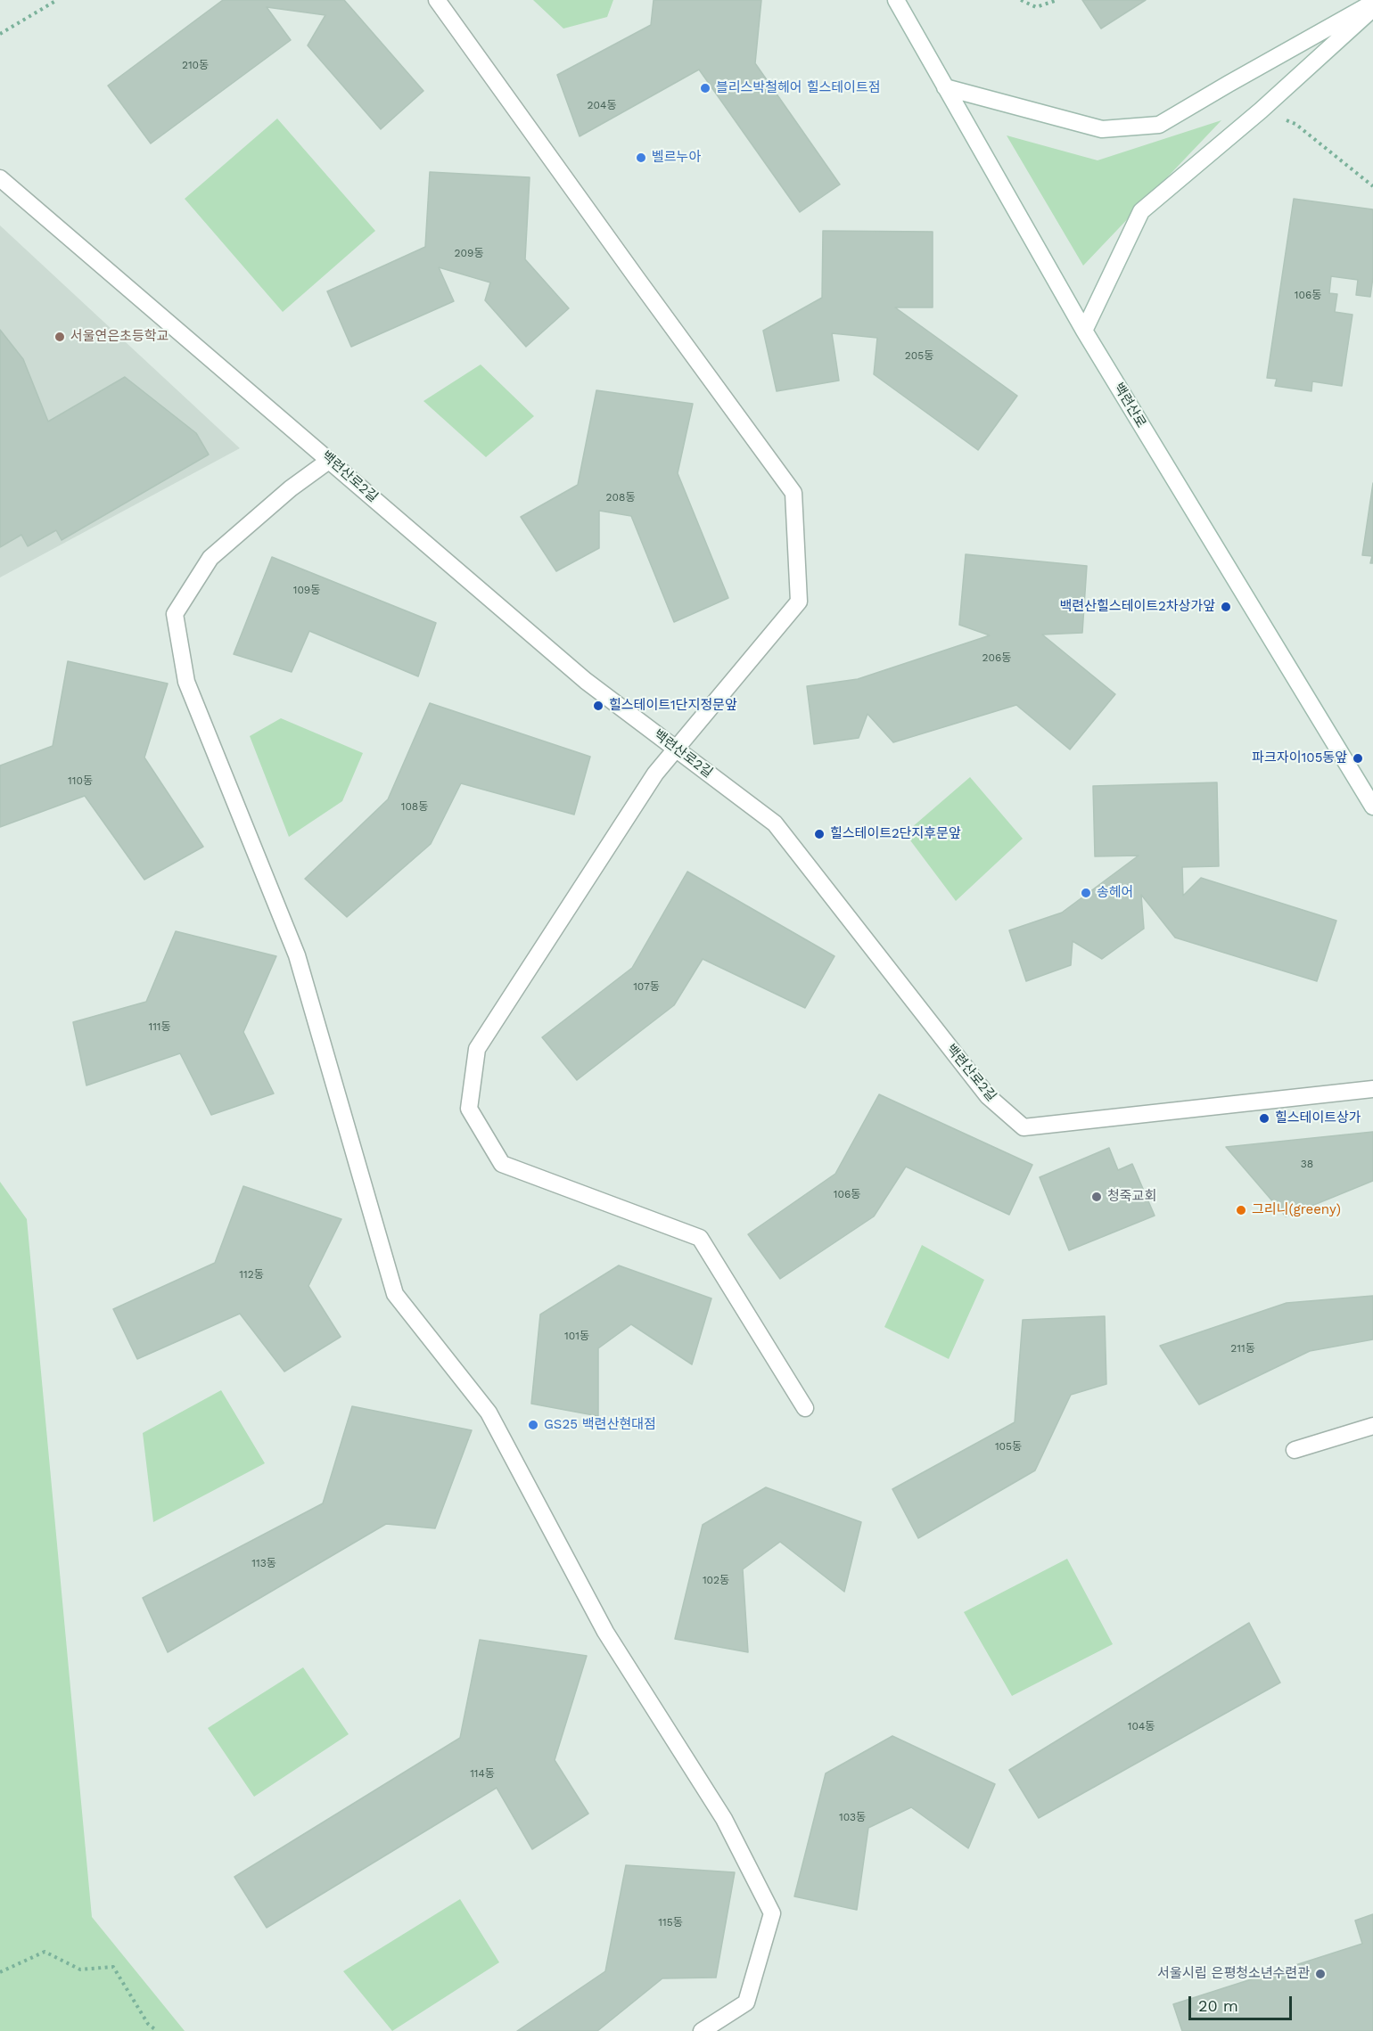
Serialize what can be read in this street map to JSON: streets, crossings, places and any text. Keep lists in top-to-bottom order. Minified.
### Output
{"streets":{"street":["백련산로","백련산로2길"]},"places":["블리스박철헤어 힐스테이트점","벨르누아","서울연은초등학교","백련산힐스테이트2차상가앞","힐스테이트1단지정문앞","파크자이105동앞","힐스테이트2단지후문앞","송헤어","힐스테이트상가","청죽교회","그리니(greeny)","GS25 백련산현대점","서울시립 은평청소년수련관"],"house_numbers":["210동","204동","209동","106동","205동","208동","109동","206동","110동","108동","107동","111동","38","106동","112동","101동","211동","105동","113동","102동","104동","114동","103동","115동"],"scale_bar":"20 m"}
